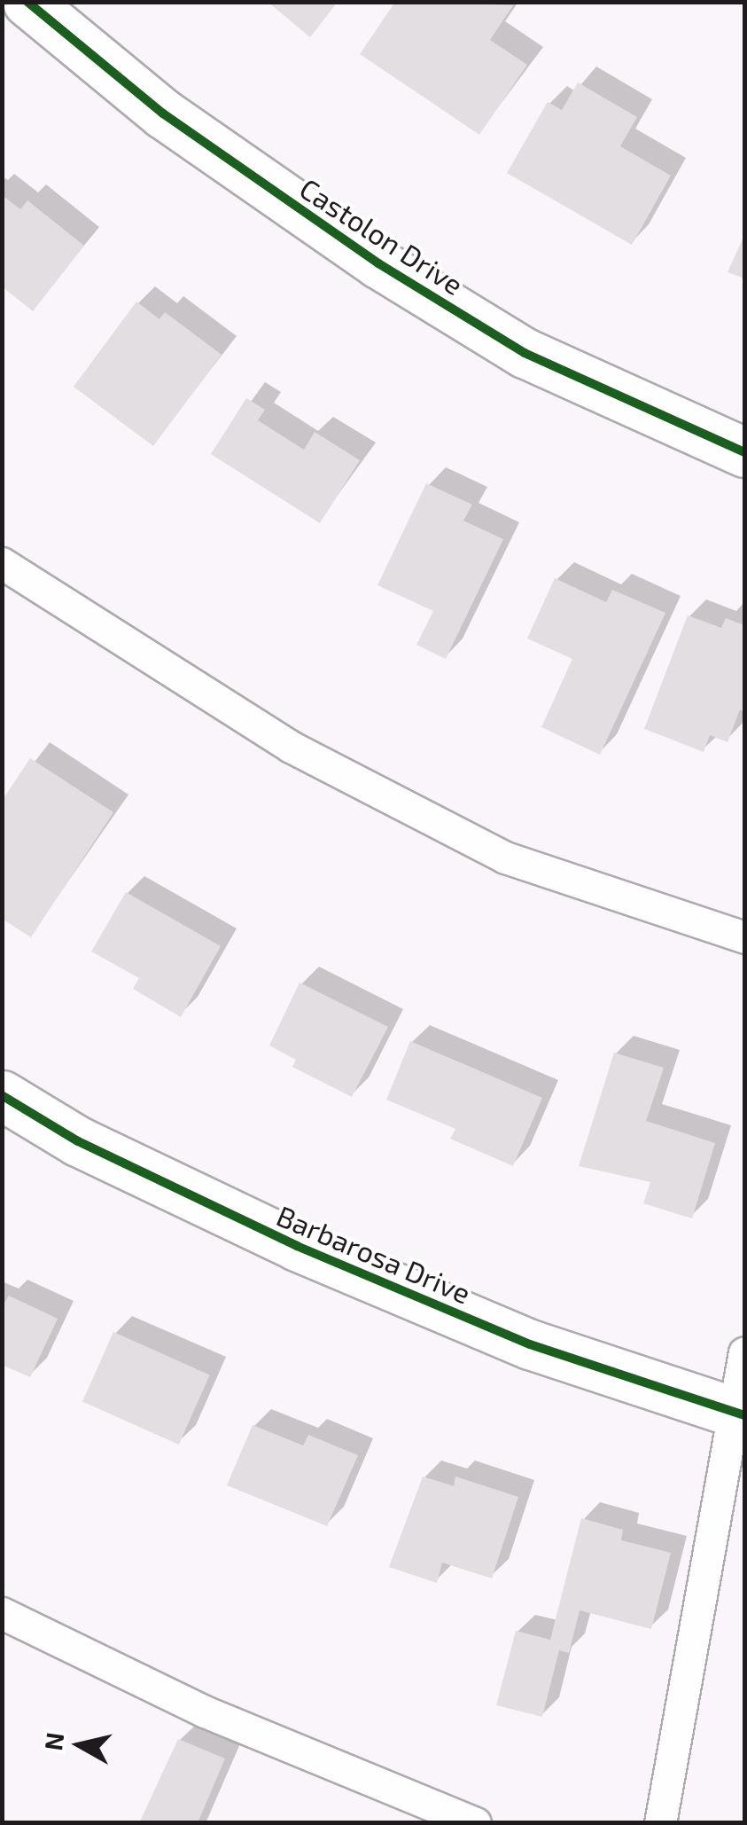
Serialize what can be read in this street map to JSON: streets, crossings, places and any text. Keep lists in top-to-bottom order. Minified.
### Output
{"streets":{"street":["Castolon Drive","Barbarosa Drive"]},"north":"left"}
